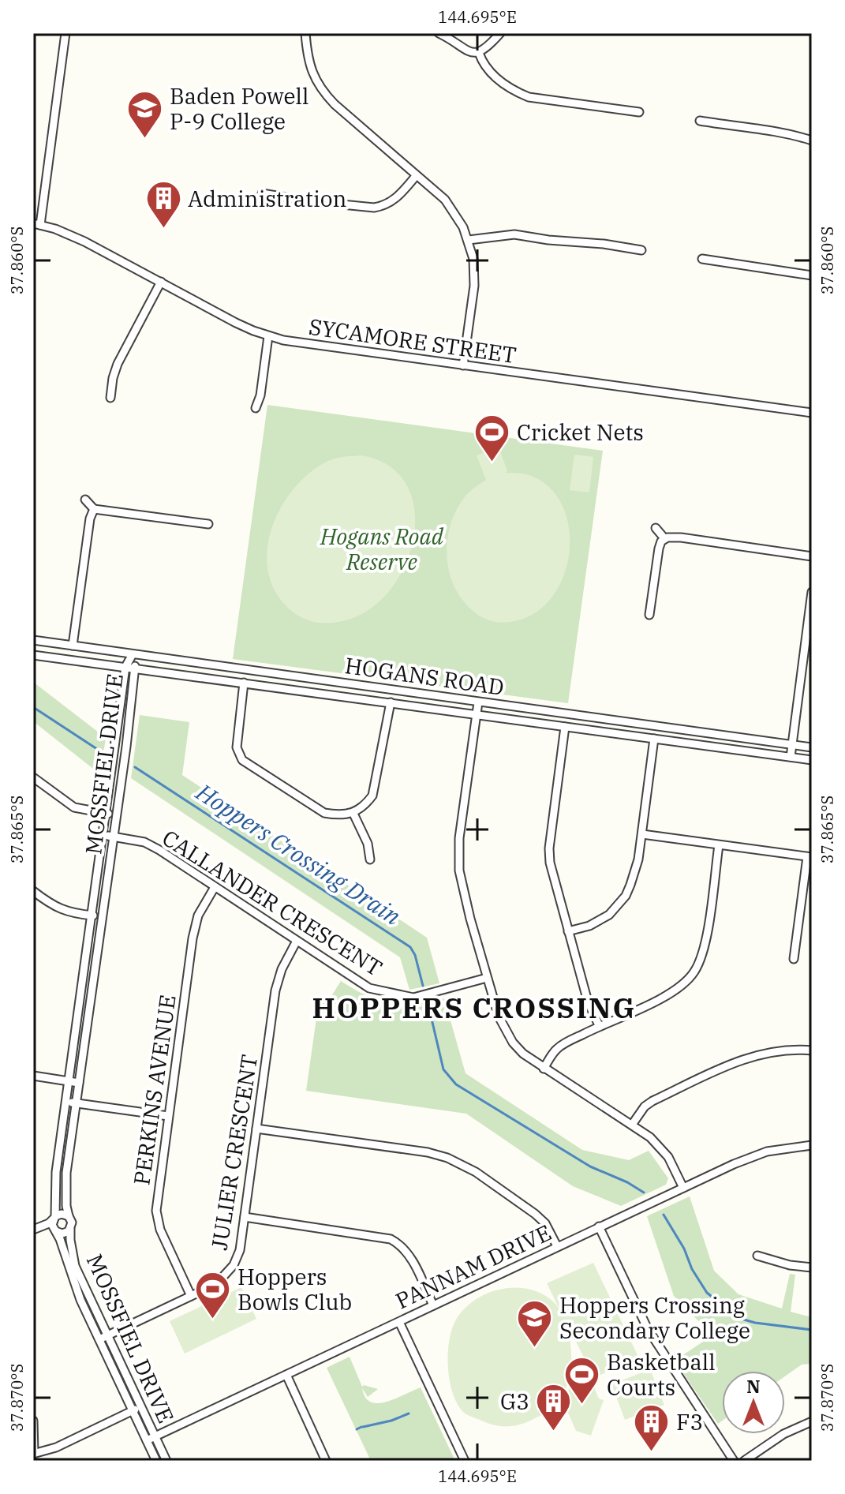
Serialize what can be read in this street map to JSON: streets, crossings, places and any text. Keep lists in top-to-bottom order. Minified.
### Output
{"streets":{"street":["SYCAMORE STREET","HOGANS ROAD","MOSSFIEL DRIVE","CALLANDER CRESCENT","PERKINS AVENUE","JULIER CRESCENT","PANNAM DRIVE"]},"crossings":[["HOGANS ROAD","MOSSFIEL DRIVE"],["MOSSFIEL DRIVE","CALLANDER CRESCENT"],["MOSSFIEL DRIVE","JULIER CRESCENT"],["MOSSFIEL DRIVE","PANNAM DRIVE"],["CALLANDER CRESCENT","PERKINS AVENUE"],["CALLANDER CRESCENT","JULIER CRESCENT"],["PERKINS AVENUE","JULIER CRESCENT"]],"districts":["HOPPERS CROSSING"],"water":["Hoppers Crossing Drain"],"parks":["Hogans Road Reserve"],"places":{"school or university":["Baden Powell P-9 College","Hoppers Crossing Secondary College"],"building":["Administration","G3","F3"],"sports":["Cricket Nets","Hoppers Bowls Club","Basketball Courts"]},"north":"top","coordinates":["144.695°E","37.860°S","37.865°S","37.870°S"]}
